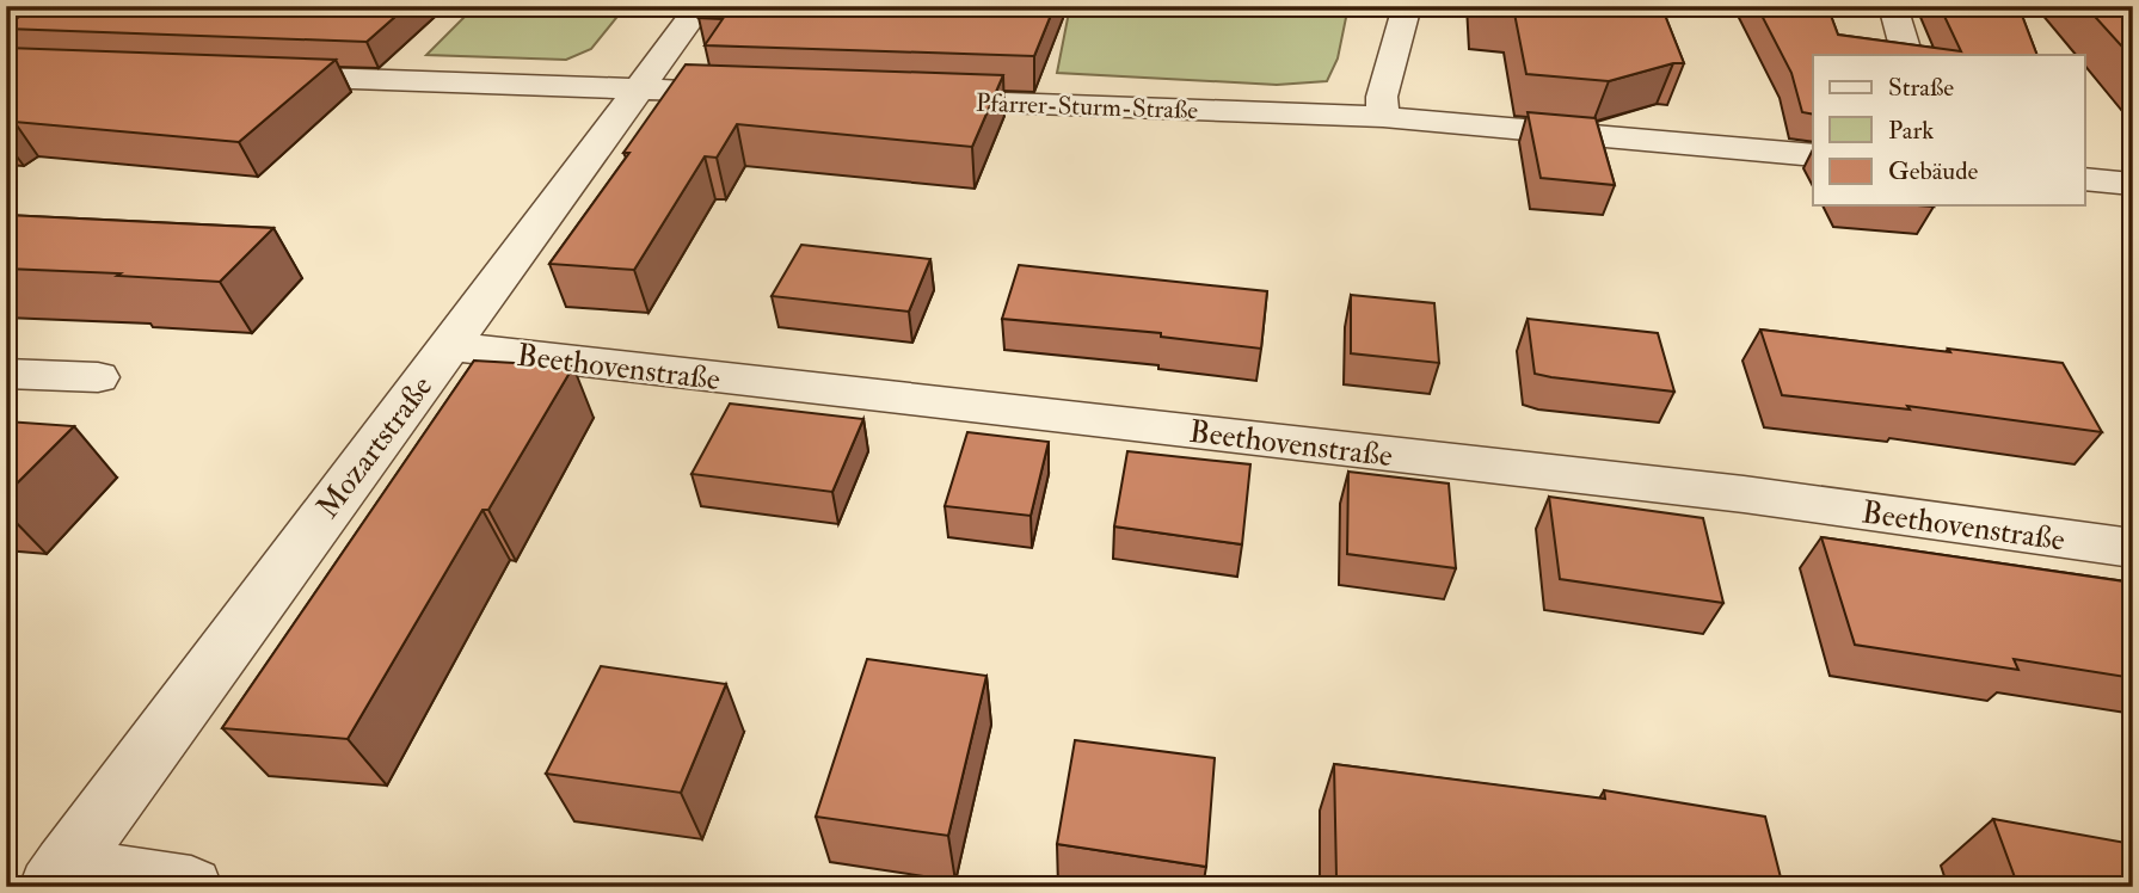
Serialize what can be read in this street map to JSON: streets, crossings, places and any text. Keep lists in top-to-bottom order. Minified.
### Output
{"streets":{"street":["Pfarrer-Sturm-Straße","Beethovenstraße","Mozartstraße"]},"crossings":[["Beethovenstraße","Mozartstraße"]],"legend":["Straße","Park","Gebäude"]}
